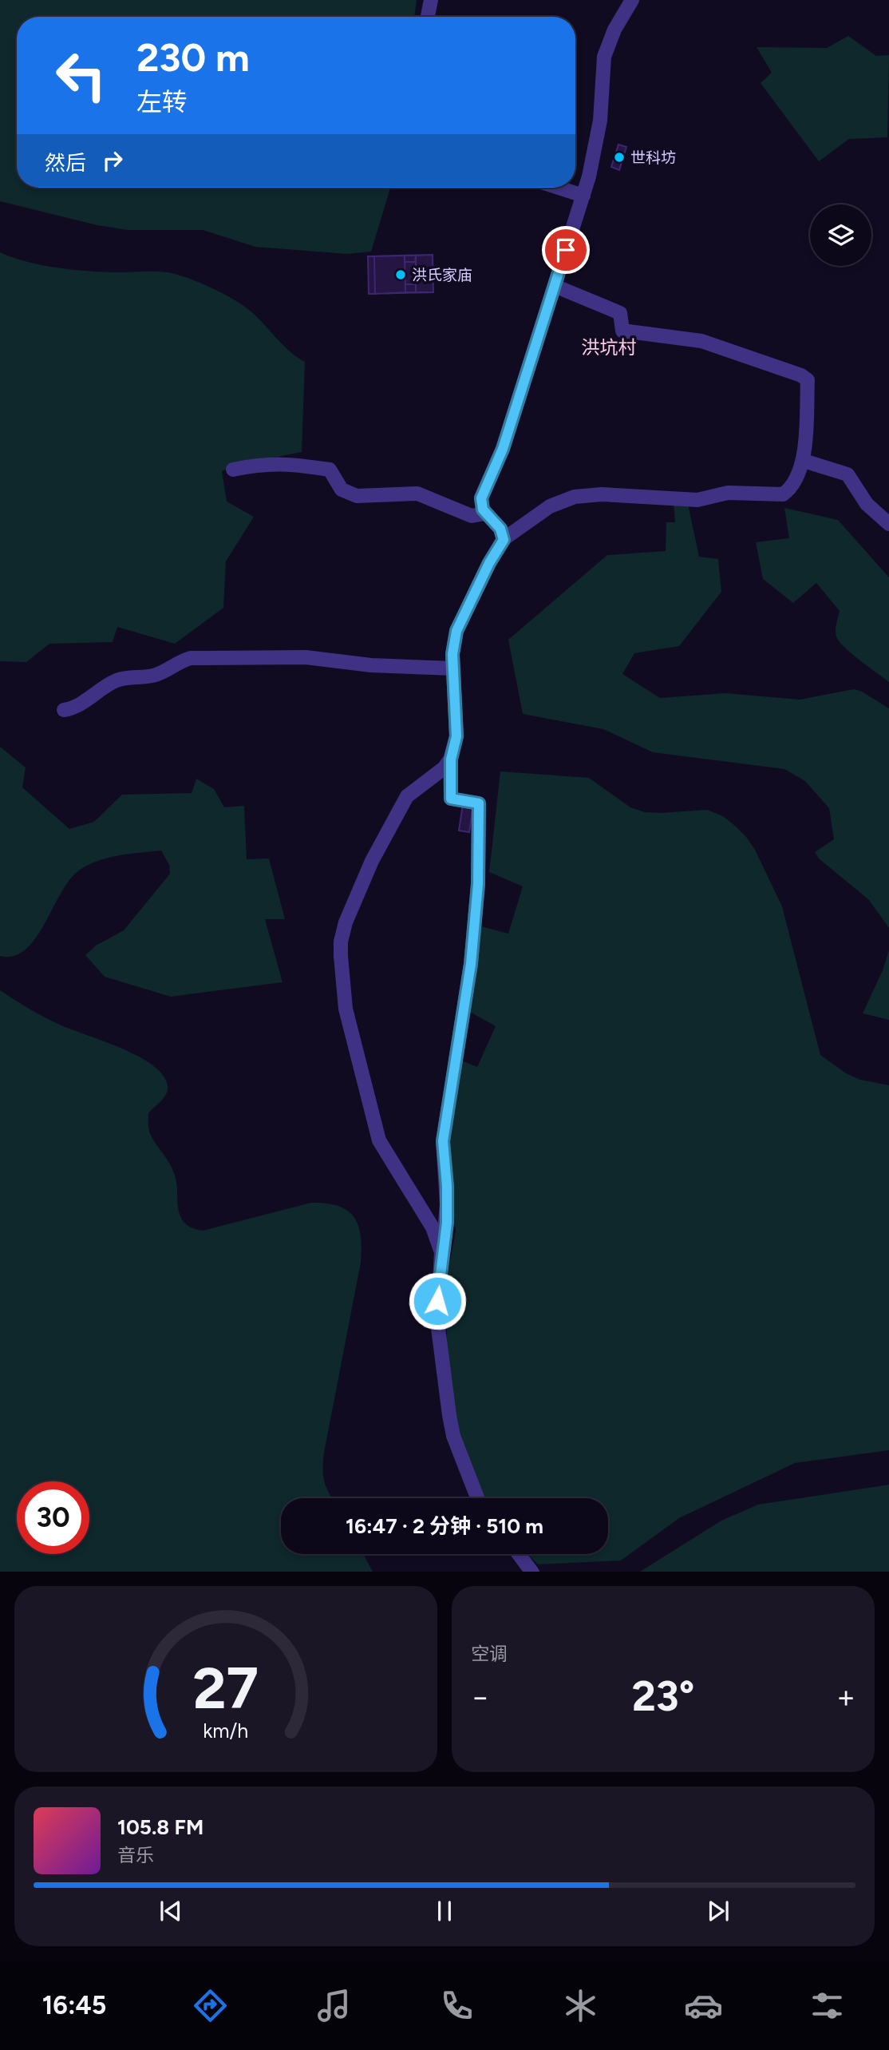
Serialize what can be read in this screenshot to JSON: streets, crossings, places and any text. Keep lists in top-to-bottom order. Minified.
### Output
{"districts":["洪坑村"],"places":["世科坊","洪氏家庙"],"page":{"turn":["230 m","左转"],"then":"然后","limit":"30","trip":"16:47 · 2 分钟 · 510 m","tile":"空调","heat":["−","23°","+"],"song":["105.8 FM","音乐"],"tabs":"16:45","gauge":["27","km/h"]}}
